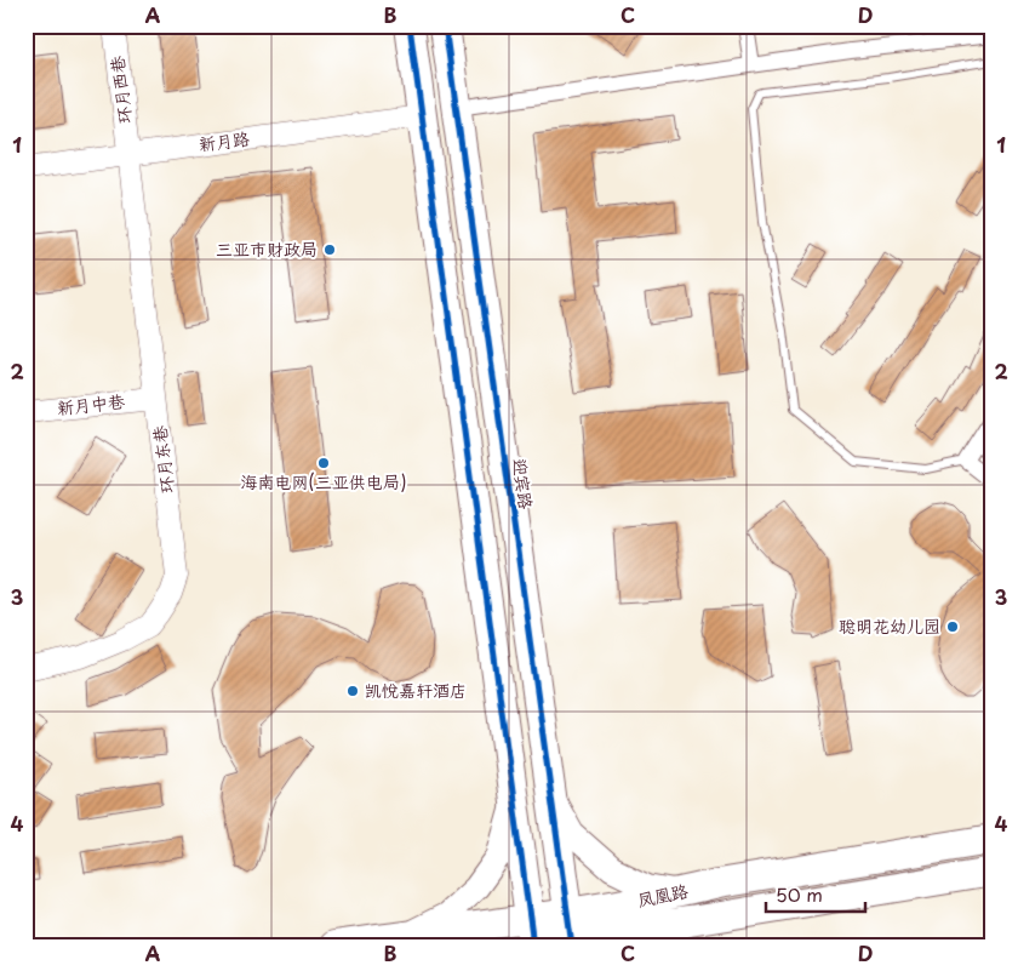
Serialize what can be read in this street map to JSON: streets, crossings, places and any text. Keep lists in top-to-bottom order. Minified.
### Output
{"streets":{"highway":["迎宾路","凤凰路"],"street":["环月西巷","新月路","新月中巷","环月东巷"]},"crossings":[["环月西巷","新月路"],["环月西巷","环月东巷"],["新月路","环月东巷"],["新月中巷","环月东巷"],["迎宾路","凤凰路"]],"places":["三亚市财政局","海南电网(三亚供电局)","聪明花幼儿园","凯悦嘉轩酒店"],"scale_bar":"50 m","grid":{"columns":["A","B","C","D"],"rows":["1","2","3","4"]}}
